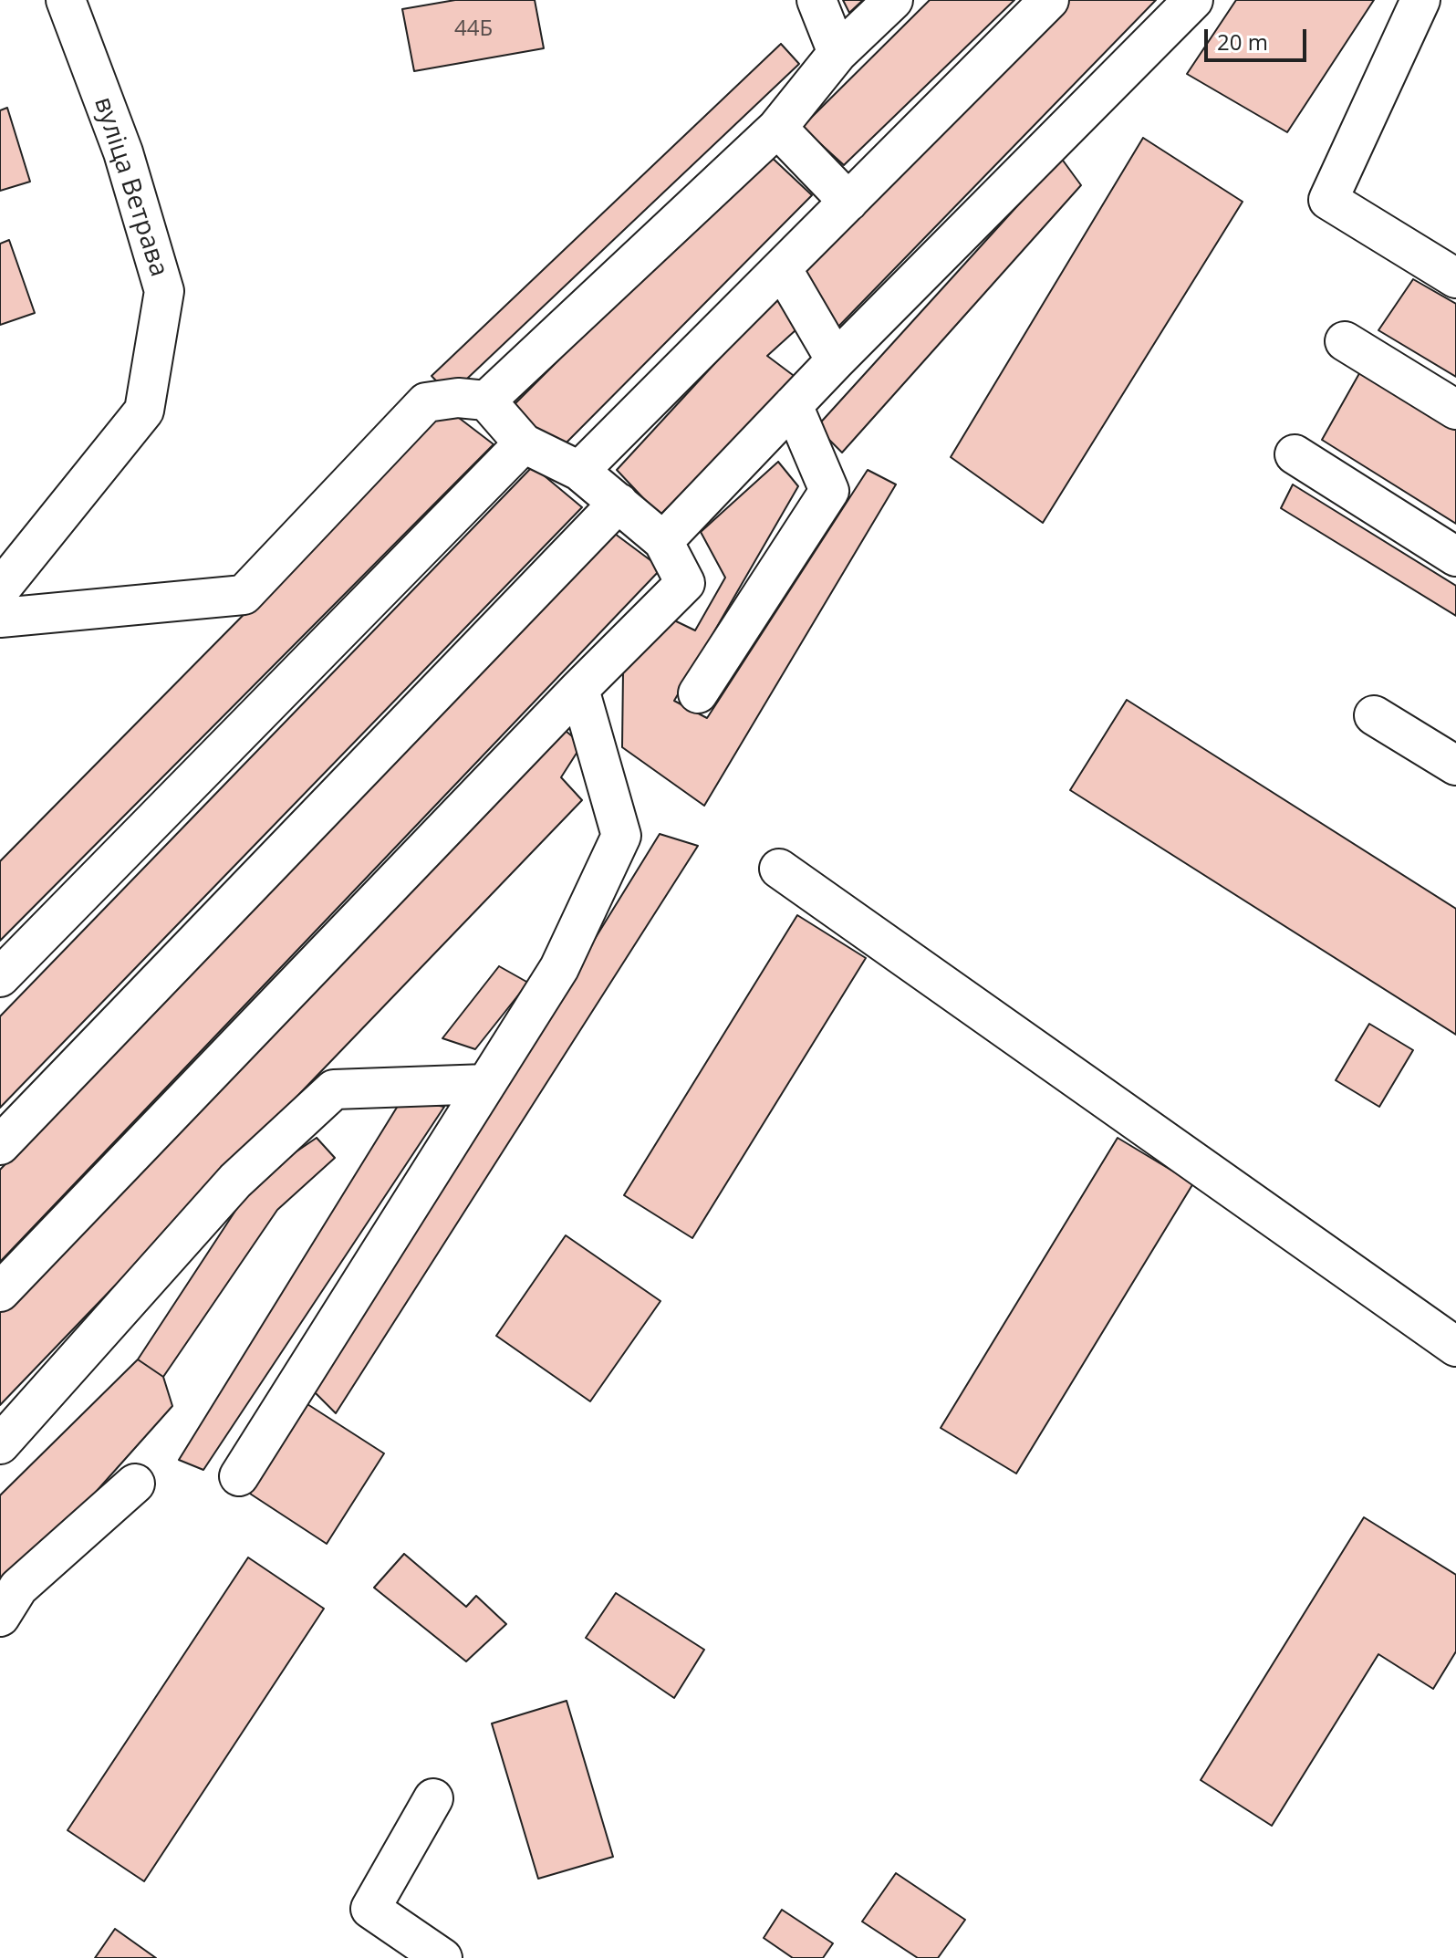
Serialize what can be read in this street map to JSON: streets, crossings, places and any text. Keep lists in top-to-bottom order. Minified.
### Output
{"streets":{"street":["вуліца Ветрава"]},"house_numbers":["44Б"],"scale_bar":"20 m"}
